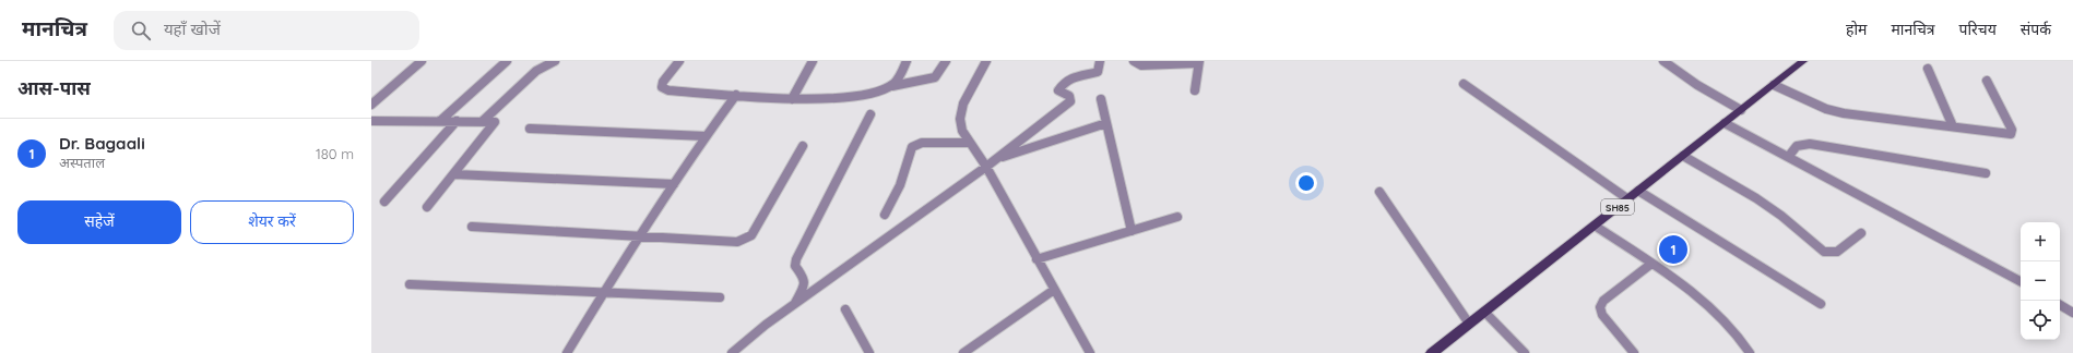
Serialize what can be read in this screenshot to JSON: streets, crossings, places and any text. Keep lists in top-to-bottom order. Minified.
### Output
{"streets":{"main road":["SH85"]},"page":{"header":"मानचित्र","search":"यहाँ खोजें","nav":["होम","मानचित्र","परिचय","संपर्क"],"heading":"आस-पास","list":[{"mark":"1","name":"Dr. Bagaali","note":"अस्पताल","value":"180 m"}],"buttons":["सहेजें","शेयर करें"],"map_buttons":["+","−"],"pins":"1"}}
